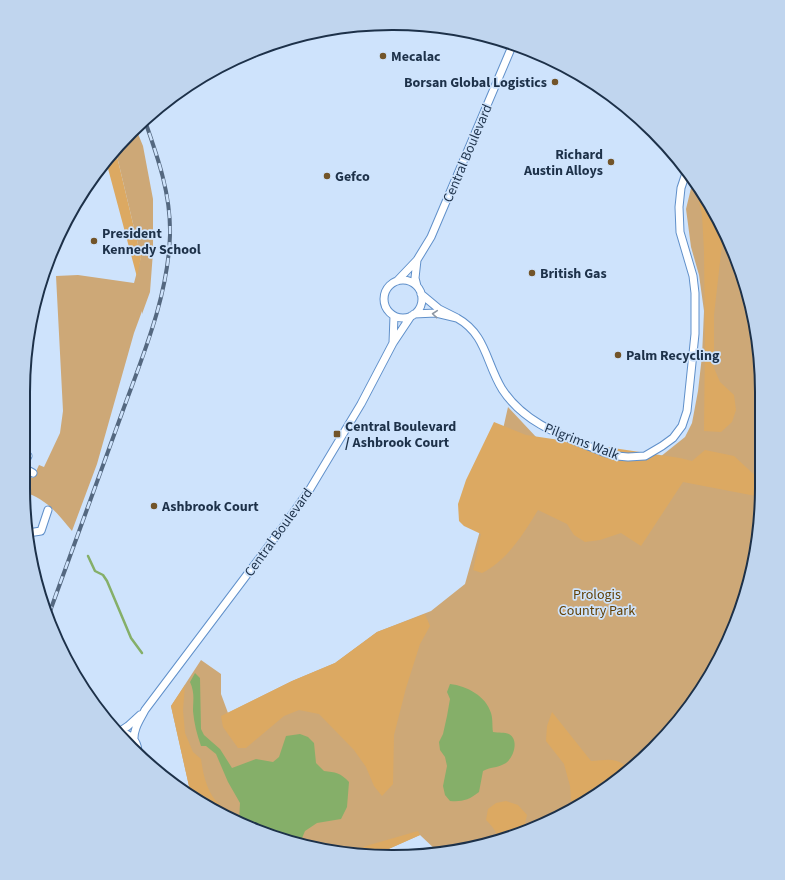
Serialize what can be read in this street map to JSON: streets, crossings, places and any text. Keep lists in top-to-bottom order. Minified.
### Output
{"streets":{"street":["Central Boulevard","Pilgrims Walk"]},"crossings":[["Central Boulevard","Pilgrims Walk"]],"parks":["Prologis Country Park"],"places":{"other":["Mecalac","Borsan Global Logistics","Richard Austin Alloys","Gefco","President Kennedy School","British Gas","Palm Recycling","Ashbrook Court"],"transit":["Central Boulevard / Ashbrook Court"]}}
